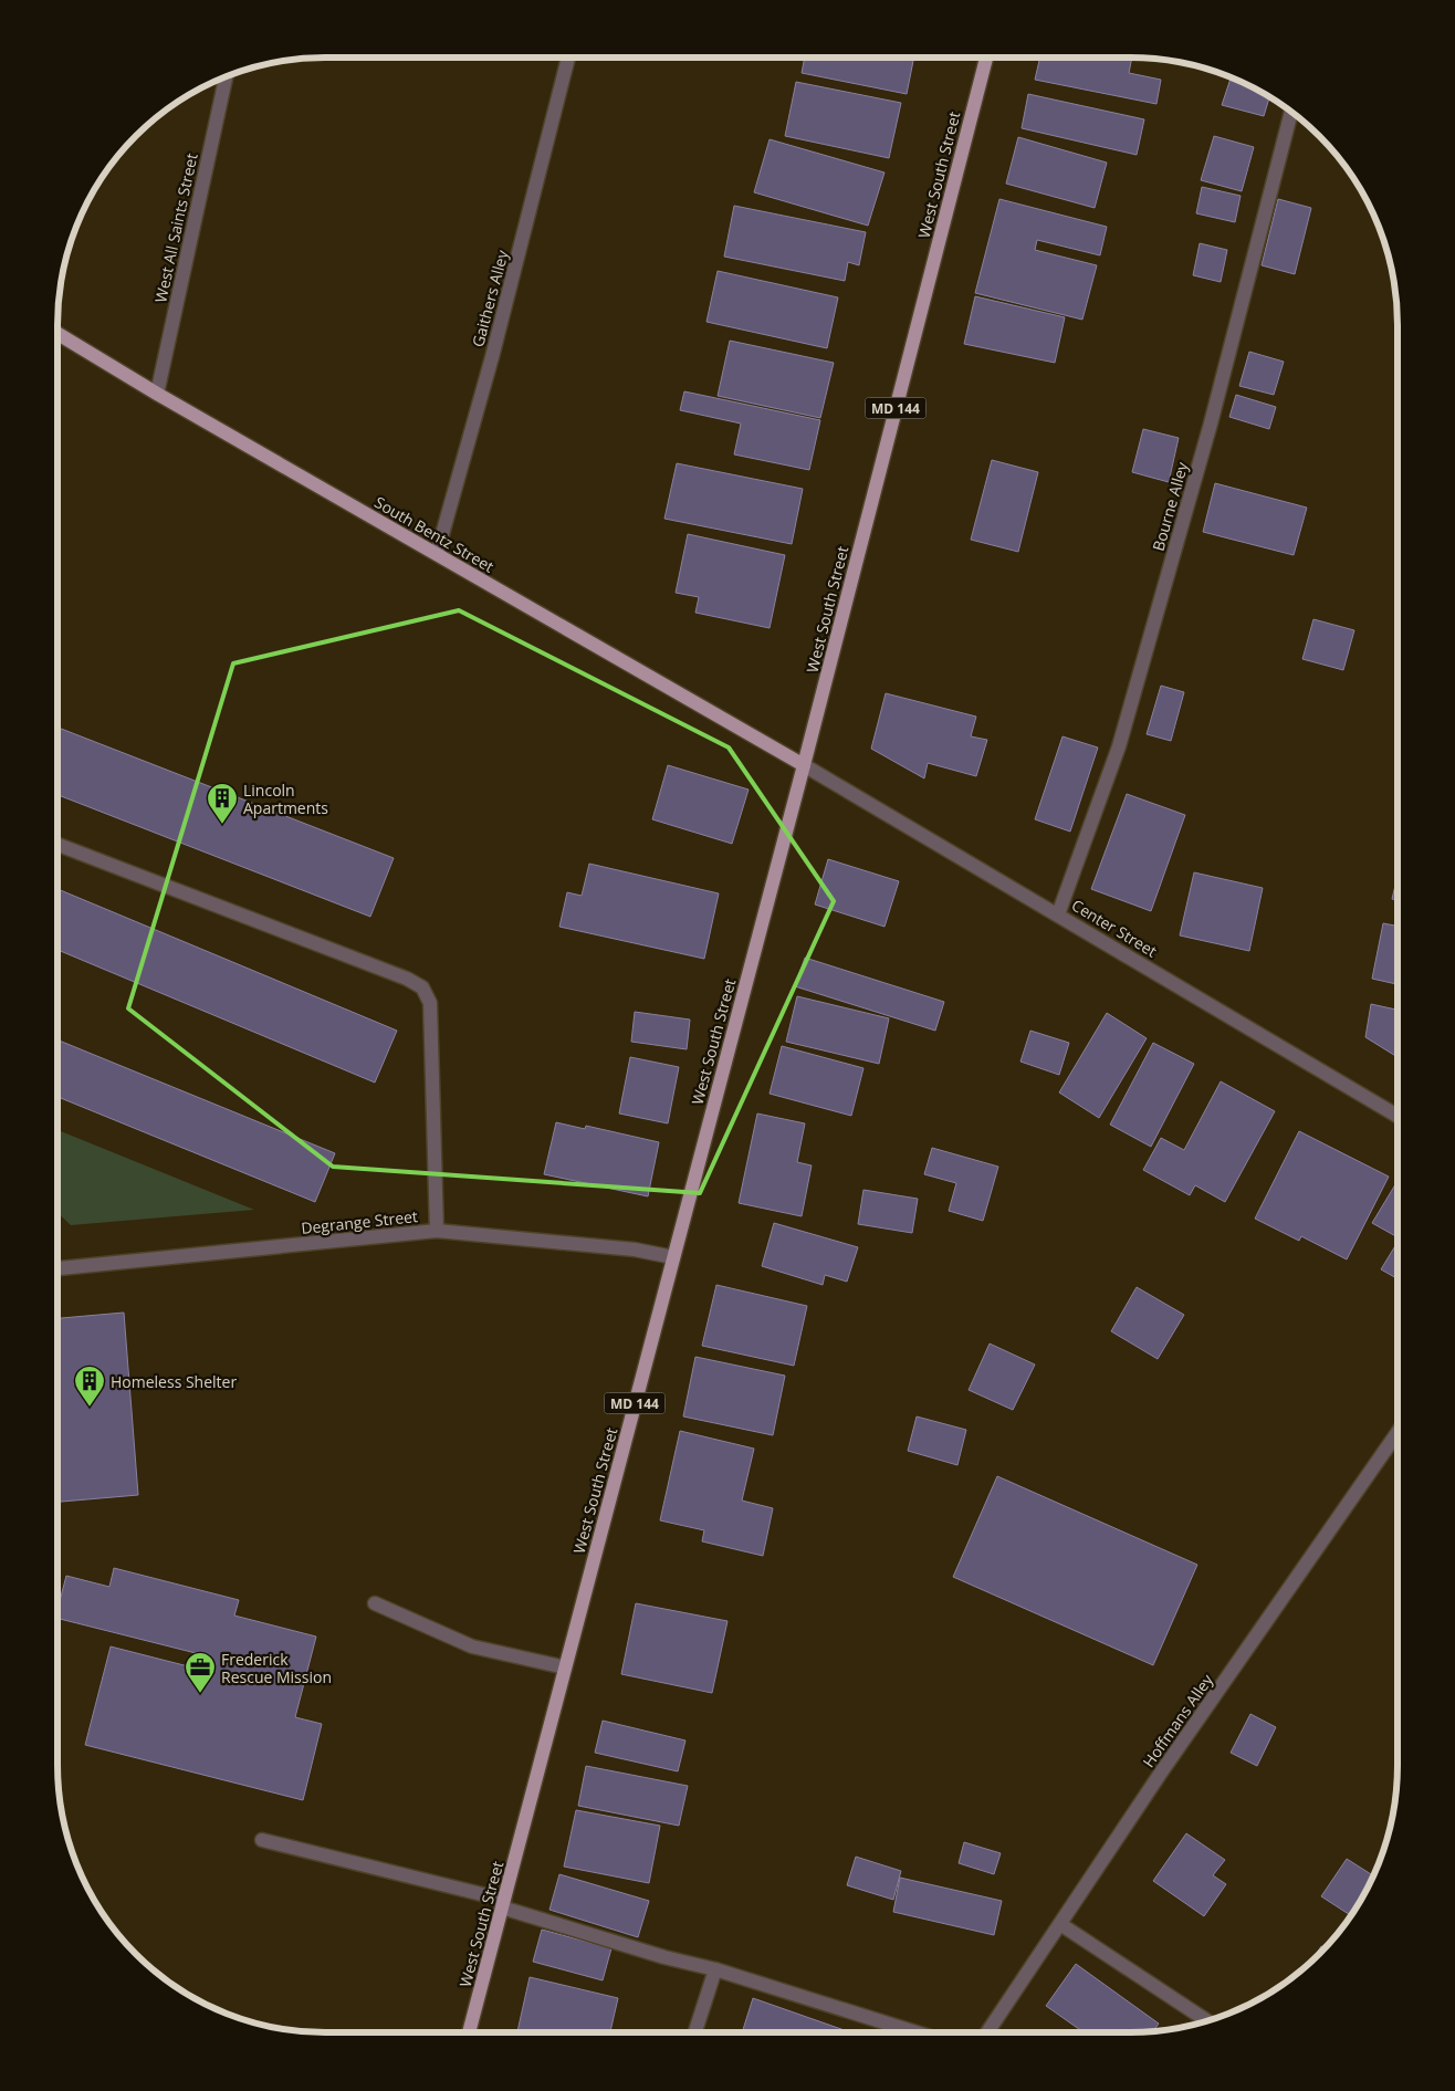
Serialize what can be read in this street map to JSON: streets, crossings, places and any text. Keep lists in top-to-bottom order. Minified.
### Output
{"streets":{"main road":["West South Street","MD 144","South Bentz Street"],"street":["West All Saints Street","Gaithers Alley","Bourne Alley","Center Street","Degrange Street","Hoffmans Alley"]},"crossings":[["West South Street","South Bentz Street"],["West South Street","Center Street"],["West South Street","Degrange Street"],["West All Saints Street","South Bentz Street"],["Gaithers Alley","South Bentz Street"],["Bourne Alley","Center Street"],["South Bentz Street","Center Street"]],"places":{"building":["Lincoln Apartments","Homeless Shelter"],"office":["Frederick Rescue Mission"]}}
